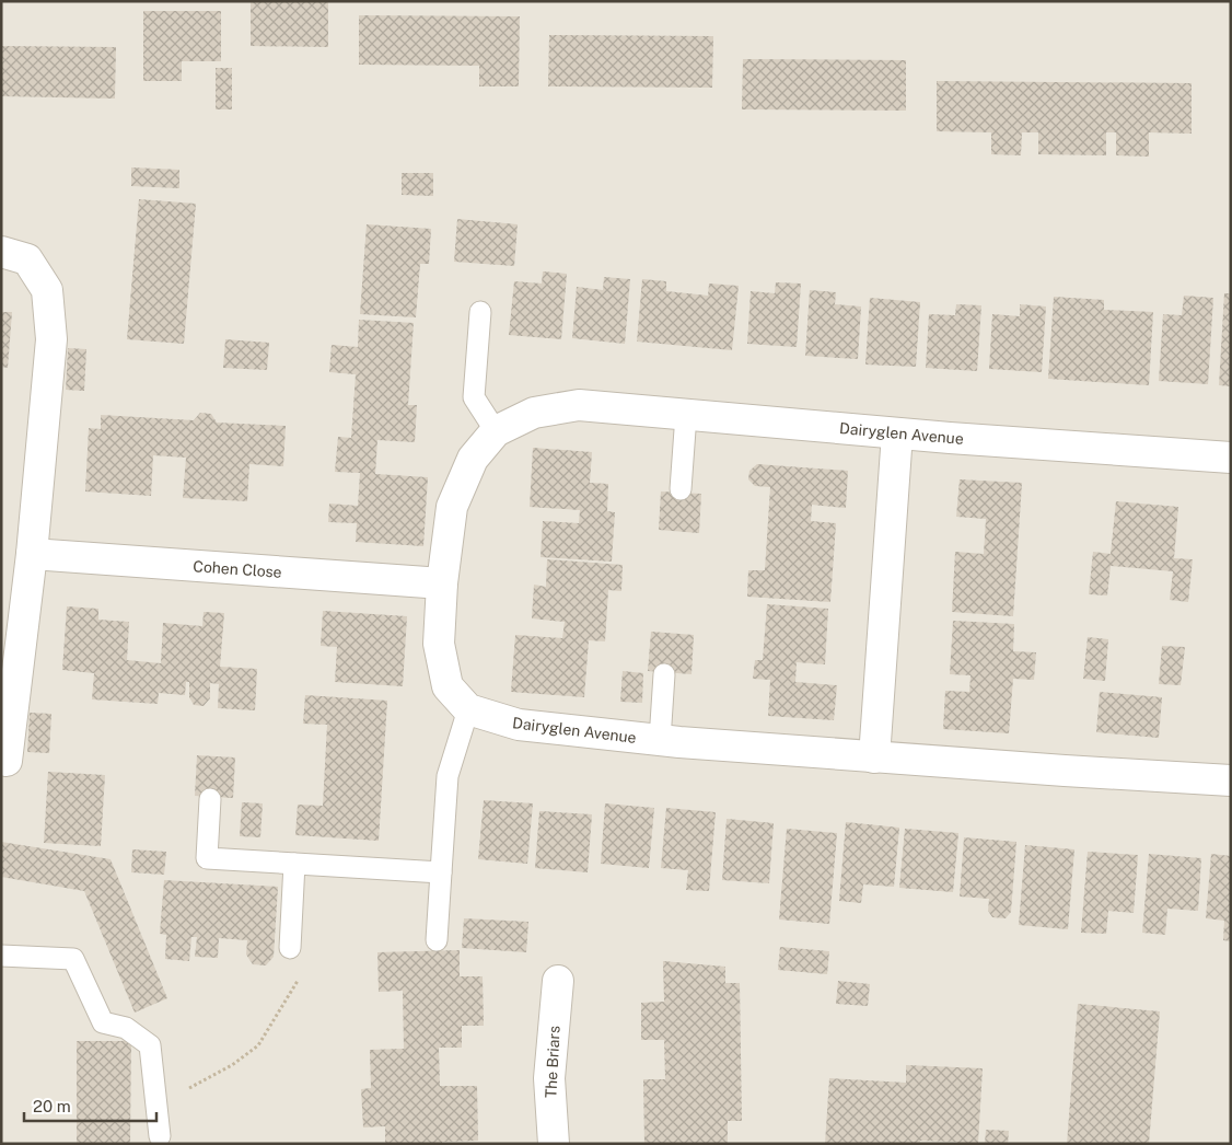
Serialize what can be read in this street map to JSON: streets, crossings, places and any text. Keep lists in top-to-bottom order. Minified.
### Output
{"streets":{"street":["Dairyglen Avenue","Cohen Close","The Briars"]},"crossings":[["Dairyglen Avenue","Cohen Close"]],"scale_bar":"20 m"}
